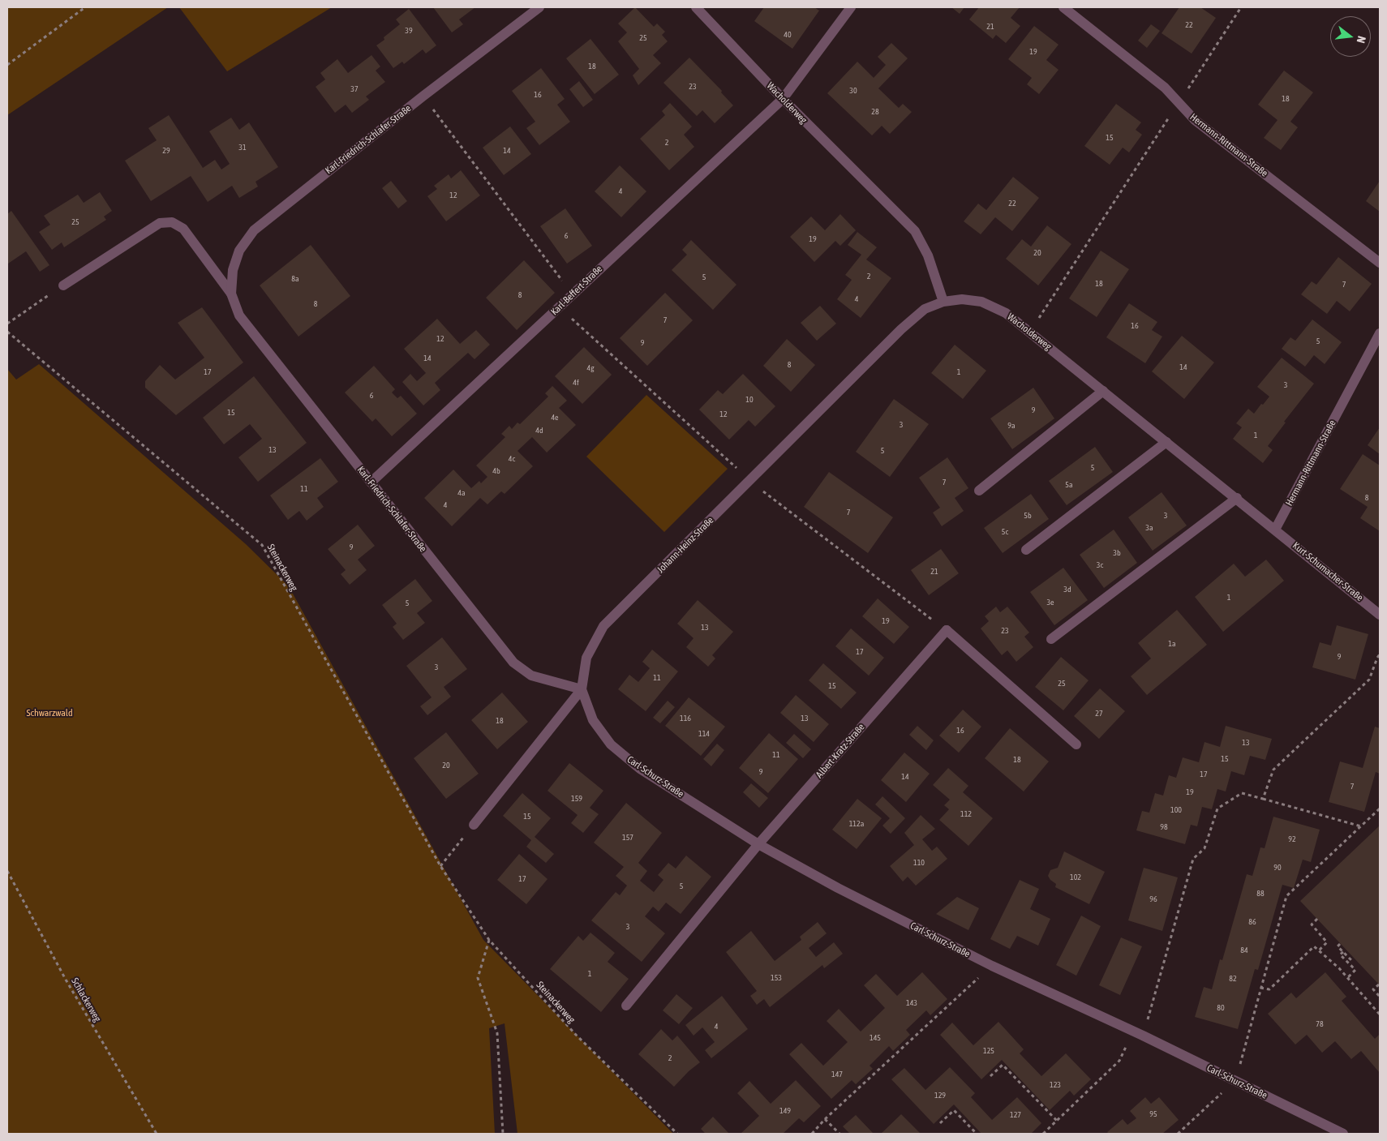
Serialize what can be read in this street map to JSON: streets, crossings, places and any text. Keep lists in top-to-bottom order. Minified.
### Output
{"streets":{"street":["Wacholderweg","Karl-Friedrich-Schlafer-Straße","Hermann-Rittmann-Straße","Karl-Beffert-Straße","Johann-Heinz-Straße","Kurt-Schumacher-Straße","Albert-Kratz-Straße","Carl-Schurz-Straße"],"path":["Steinackerweg","Schlackerweg"]},"crossings":[["Wacholderweg","Hermann-Rittmann-Straße"],["Wacholderweg","Karl-Beffert-Straße"],["Wacholderweg","Johann-Heinz-Straße"],["Wacholderweg","Kurt-Schumacher-Straße"],["Karl-Friedrich-Schlafer-Straße","Karl-Beffert-Straße"],["Karl-Friedrich-Schlafer-Straße","Johann-Heinz-Straße"],["Karl-Friedrich-Schlafer-Straße","Carl-Schurz-Straße"],["Hermann-Rittmann-Straße","Kurt-Schumacher-Straße"],["Johann-Heinz-Straße","Carl-Schurz-Straße"],["Albert-Kratz-Straße","Carl-Schurz-Straße"]],"parks":["Schwarzwald"],"house_numbers":["22","21","39","40","25","19","18","23","37","30","16","18","28","15","2","31","29","14","4","12","22","25","6","19","20","2","5","8a","18","7","8","4","8","7","16","12","5","9","14","8","14","4g","17","1","4f","3","6","10","9","15","12","4e","3","9a","4d","1","13","5","4c","5","4b","7","5a","11","4a","8","4","7","5b","3","3a","5c","9","3b","3c","21","3d","1","3e","5","19","13","23","1a","17","9","3","11","25","15","27","116","13","18","16","114","13","11","15","18","20","9","17","14","7","19","159","100","112","15","112a","98","157","92","110","90","102","17","5","88","96","86","3","84","1","153","82","143","80","78","4","145","125","2","147","123","129","149","95","127"],"north":"right"}
